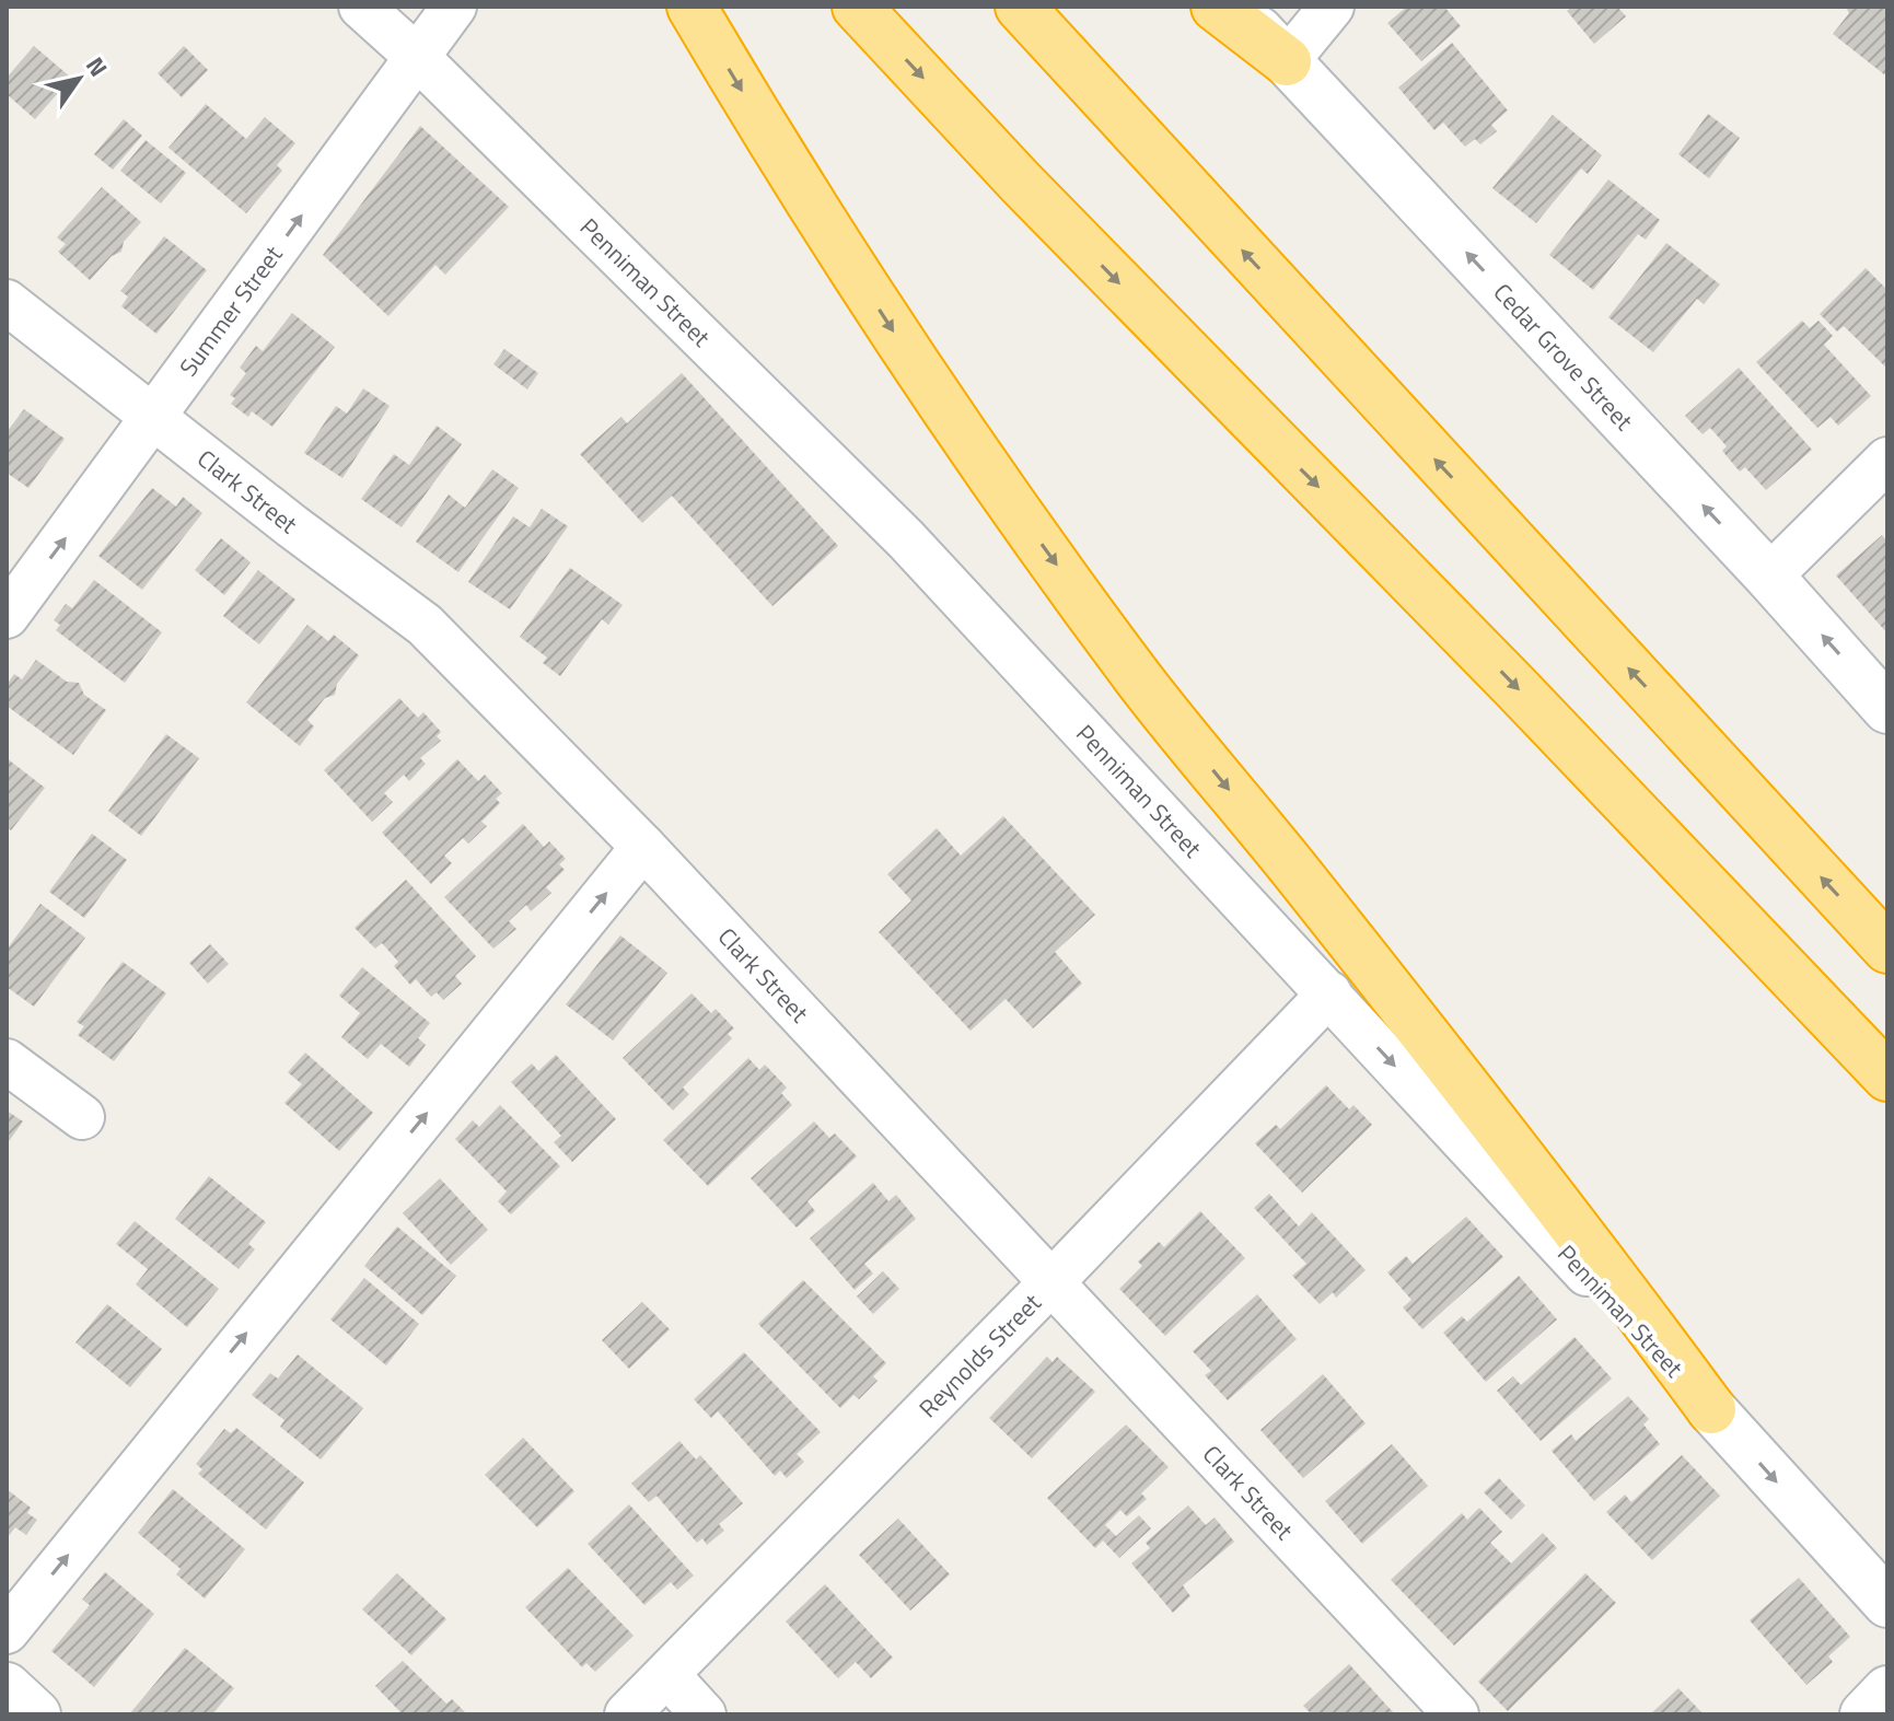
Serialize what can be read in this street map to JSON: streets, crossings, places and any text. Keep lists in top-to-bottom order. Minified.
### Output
{"streets":{"main road":["Penniman Street","Cedar Grove Street"],"street":["Summer Street","Clark Street","Reynolds Street"]},"crossings":[["Penniman Street","Summer Street"],["Penniman Street","Reynolds Street"],["Summer Street","Clark Street"],["Clark Street","Reynolds Street"]],"one_way":["Penniman Street","Summer Street","Cedar Grove Street"],"north":"top right"}
